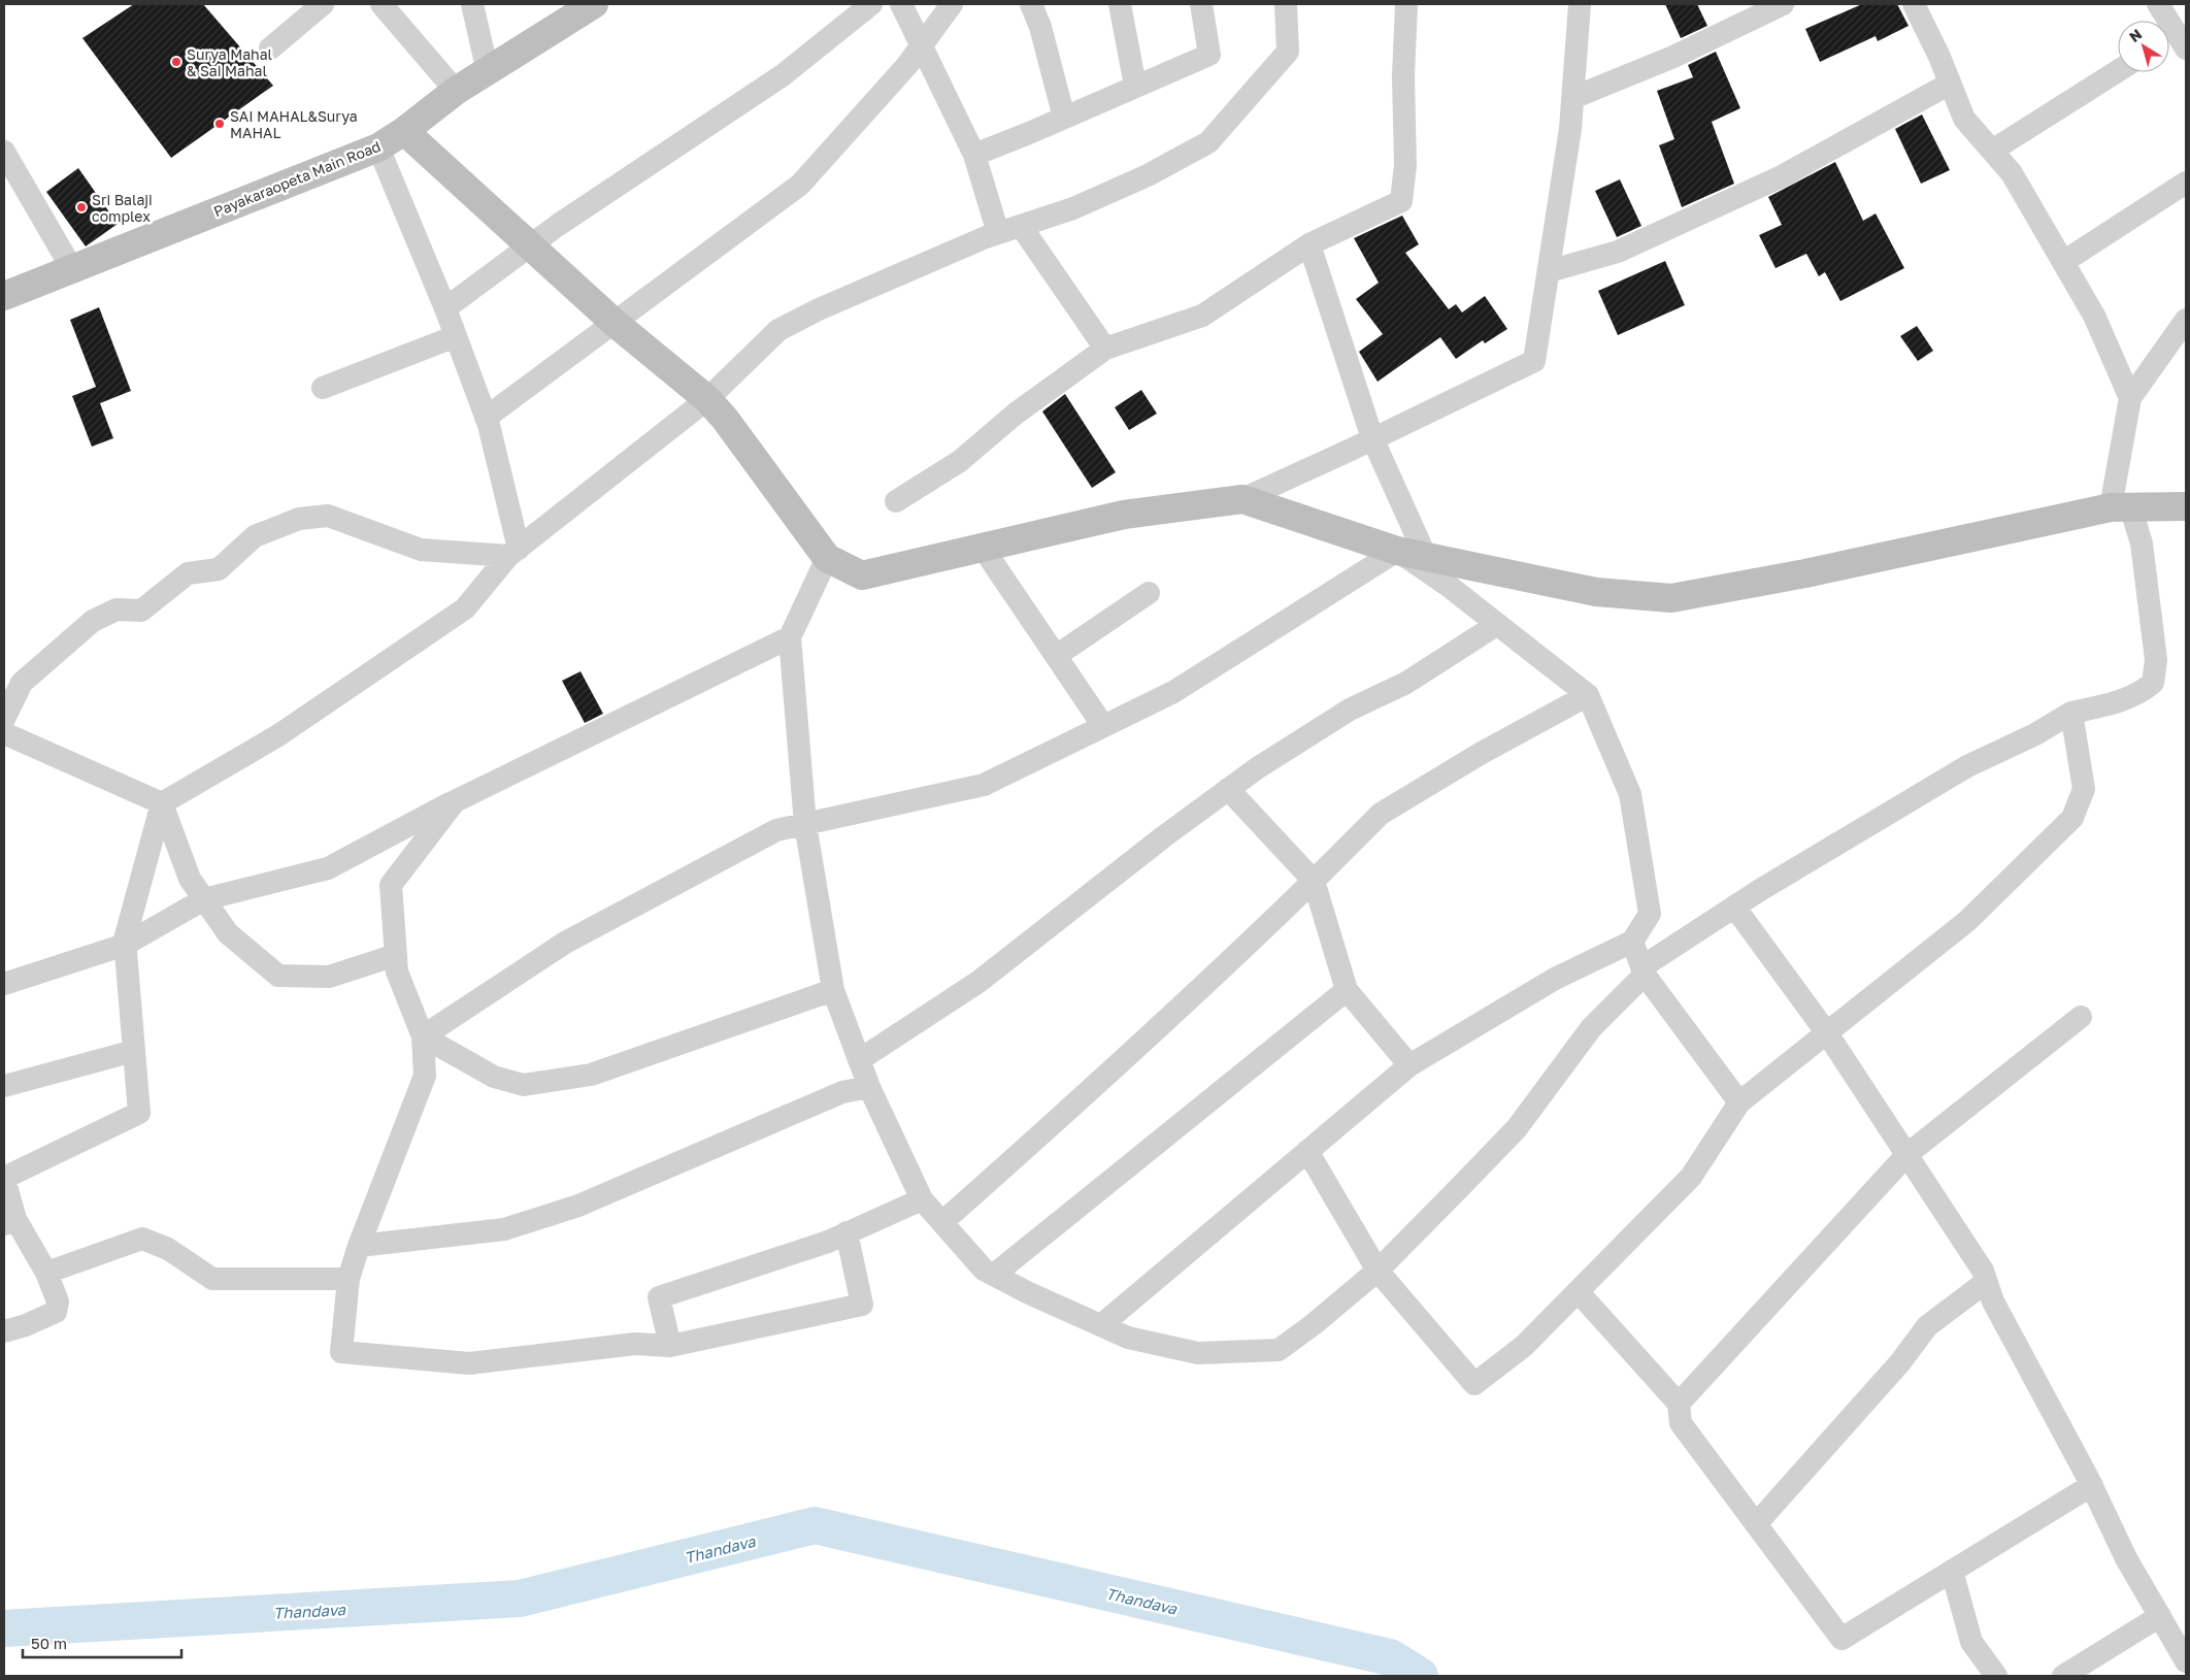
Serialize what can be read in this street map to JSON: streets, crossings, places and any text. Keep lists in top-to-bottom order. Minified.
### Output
{"streets":{"main road":["Payakaraopeta Main Road"]},"water":["Thandava"],"places":["Surya Mahal & Sai Mahal","SAI MAHAL&Surya MAHAL","Sri Balaji complex"],"scale_bar":"50 m","north":"top left"}
